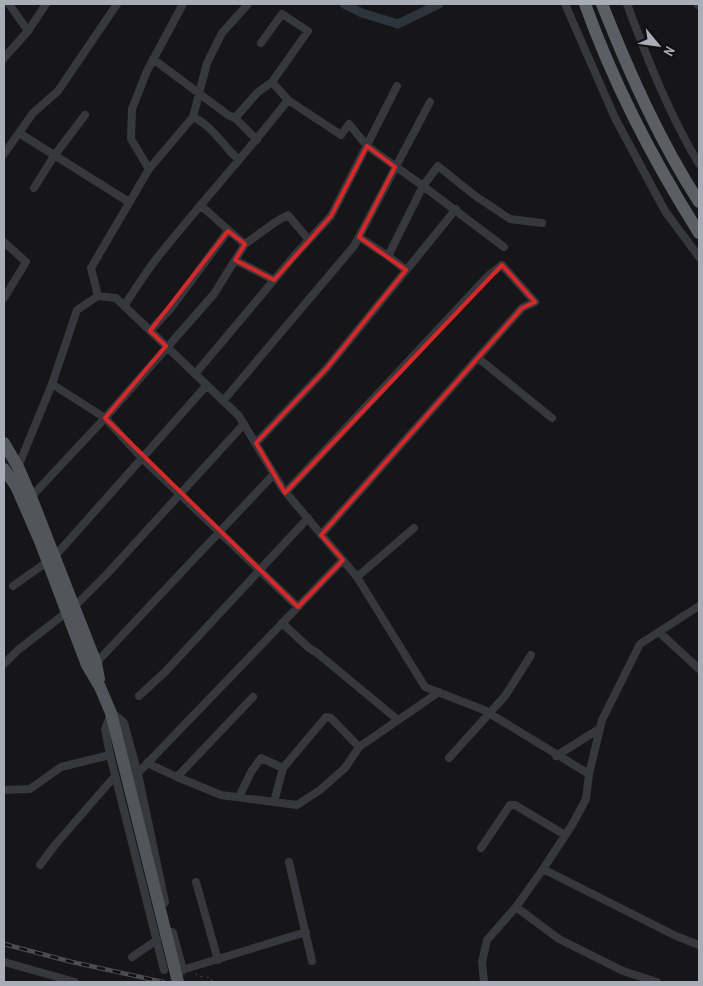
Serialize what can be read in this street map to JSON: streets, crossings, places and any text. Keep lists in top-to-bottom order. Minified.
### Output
{"north":"bottom right"}
